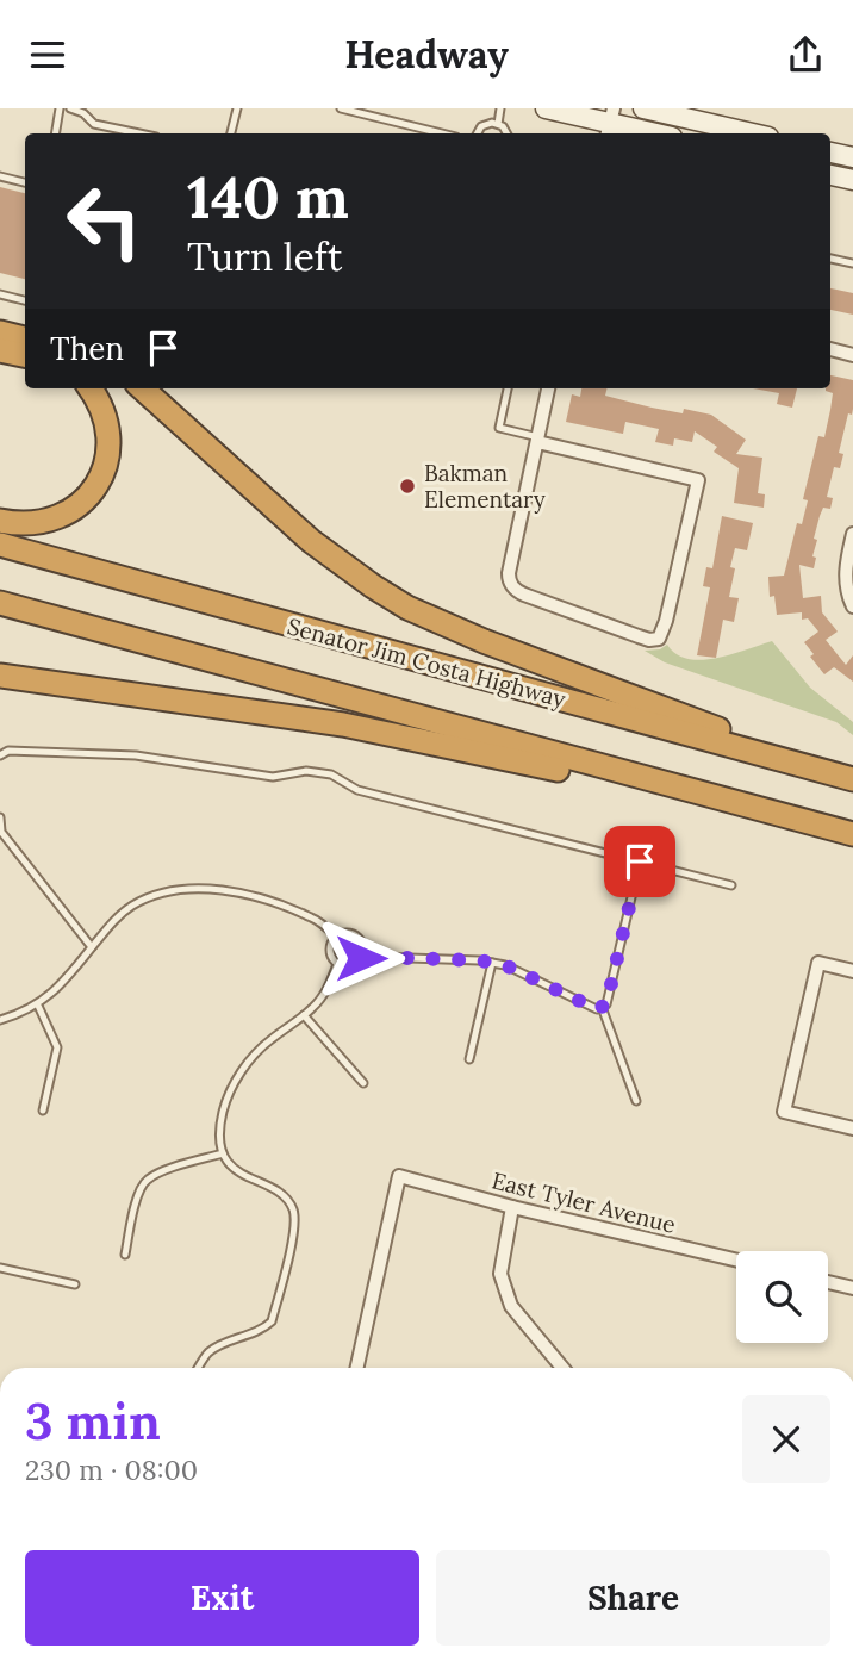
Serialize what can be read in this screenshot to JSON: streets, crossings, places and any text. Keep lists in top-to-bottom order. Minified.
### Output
{"streets":{"highway":["Senator Jim Costa Highway"],"street":["East Tyler Avenue"]},"places":["Bakman Elementary"],"page":{"header":"Headway","turn":["140 m","Turn left"],"then":"Then","heading":["3 min","230 m · 08:00"],"buttons":["Exit","Share"]}}
